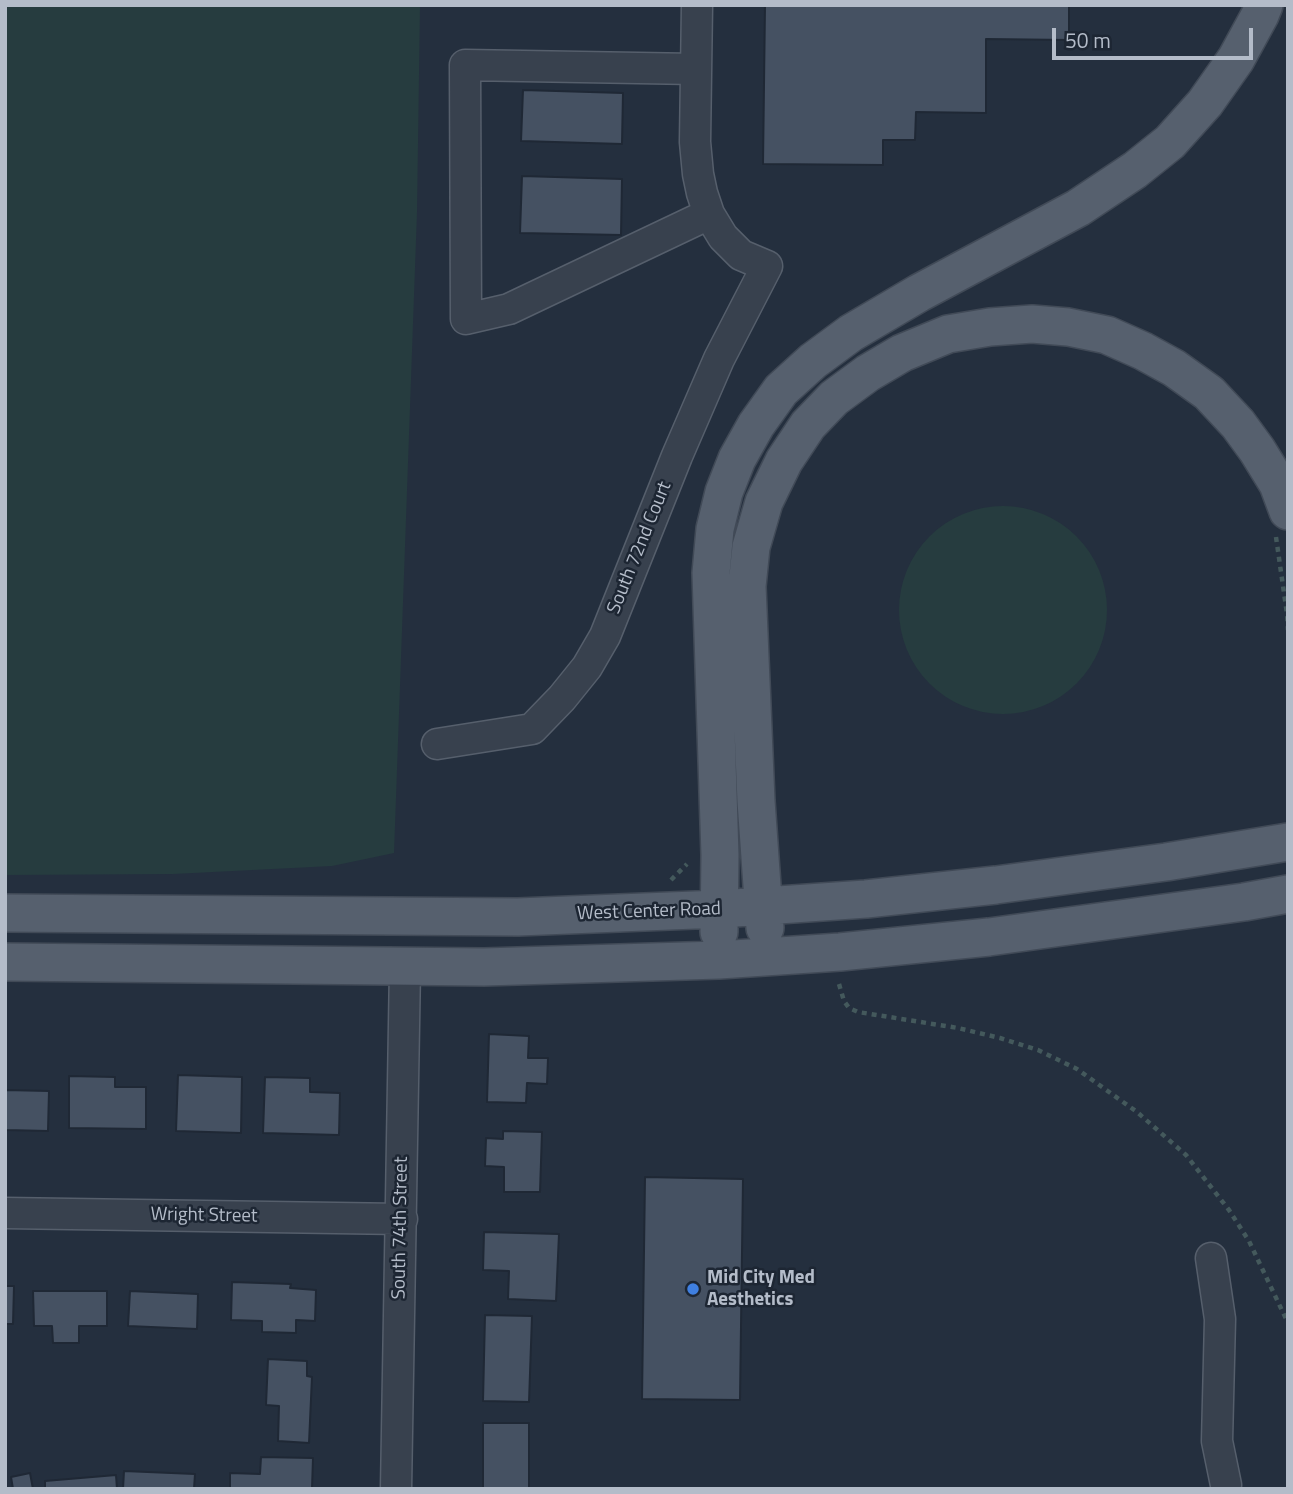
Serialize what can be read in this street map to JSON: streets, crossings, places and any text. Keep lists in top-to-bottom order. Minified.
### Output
{"streets":{"main road":["West Center Road"],"street":["South 72nd Court","Wright Street","South 74th Street"]},"crossings":[["Wright Street","South 74th Street"]],"places":["Mid City Med Aesthetics"],"scale_bar":"50 m"}
